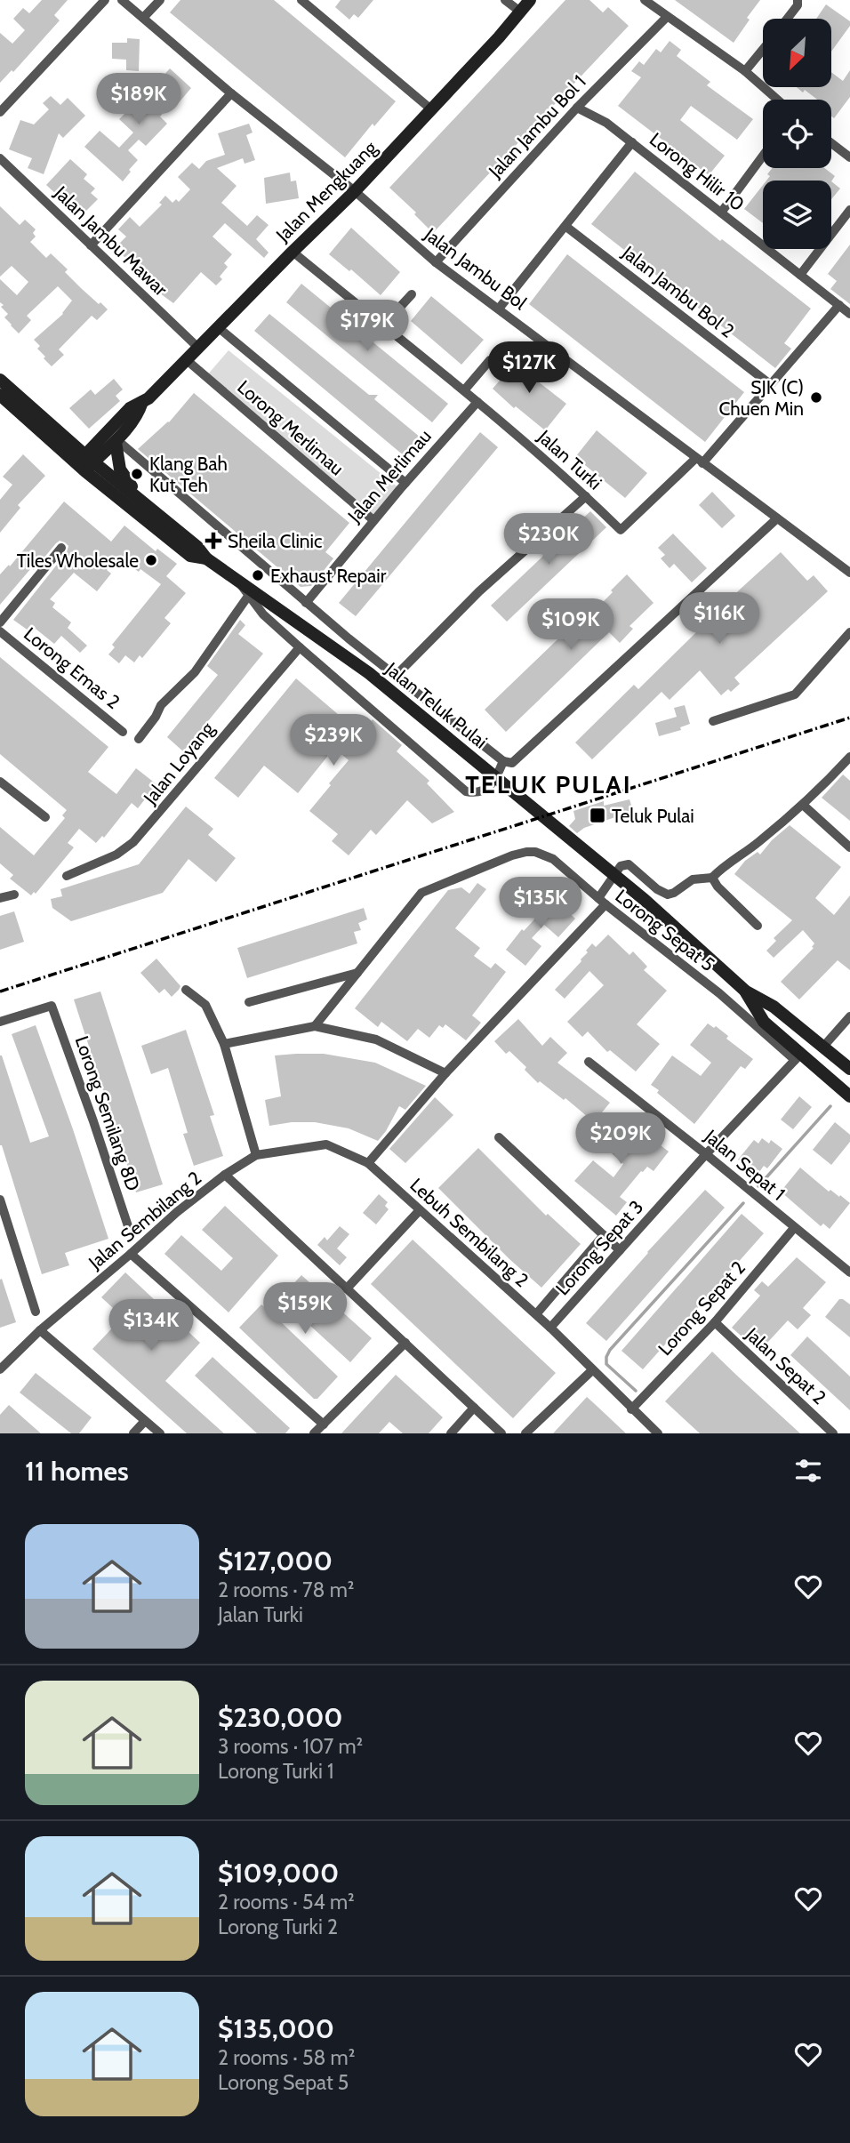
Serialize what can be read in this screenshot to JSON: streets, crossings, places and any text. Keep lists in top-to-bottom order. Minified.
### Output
{"streets":{"main road":["Jalan Mengkuang","Jalan Teluk Pulai"],"street":["Jalan Jambu Bol 1","Lorong Hilir 10","Jalan Jambu Mawar","Jalan Jambu Bol","Jalan Jambu Bol 2","Lorong Merlimau","Jalan Turki","Jalan Merlimau","Lorong Emas 2","Jalan Loyang","Lorong Sepat 5","Lorong Semilang 8D","Jalan Sepat 1","Jalan Sembilang 2","Lebuh Sembilang 2","Lorong Sepat 3","Lorong Sepat 2","Jalan Sepat 2"]},"crossings":[["Jalan Jambu Bol 1","Lorong Hilir 10"],["Jalan Jambu Bol 1","Jalan Jambu Bol"],["Jalan Mengkuang","Jalan Jambu Mawar"],["Jalan Mengkuang","Jalan Jambu Bol"],["Jalan Mengkuang","Lorong Merlimau"],["Jalan Mengkuang","Jalan Turki"],["Jalan Mengkuang","Jalan Teluk Pulai"],["Jalan Jambu Bol","Jalan Turki"],["Lorong Merlimau","Jalan Merlimau"],["Jalan Turki","Jalan Merlimau"],["Jalan Teluk Pulai","Lorong Sepat 5"],["Jalan Teluk Pulai","Lorong Sepat 3"],["Lorong Sepat 5","Lorong Sepat 3"],["Jalan Sepat 1","Lorong Sepat 3"],["Jalan Sepat 1","Lorong Sepat 2"],["Jalan Sembilang 2","Lebuh Sembilang 2"],["Lebuh Sembilang 2","Lorong Sepat 3"],["Lebuh Sembilang 2","Lorong Sepat 2"],["Lorong Sepat 2","Jalan Sepat 2"]],"districts":["TELUK PULAI"],"places":{"other":["SJK (C) Chuen Min","Klang Bah Kut Teh","Tiles Wholesale","Exhaust Repair"],"health":["Sheila Clinic"],"transit":["Teluk Pulai"]},"north":"bottom left","page":{"price":["$189K","$179K","$127K","$230K","$116K","$109K","$239K","$135K","$209K","$159K","$134K"],"heading":"11 homes","list":[{"name":"$127,000","note":"2 rooms · 78 m² · Jalan Turki"},{"name":"$230,000","note":"3 rooms · 107 m² · Lorong Turki 1"},{"name":"$109,000","note":"2 rooms · 54 m² · Lorong Turki 2"},{"name":"$135,000","note":"2 rooms · 58 m² · Lorong Sepat 5"}]}}
